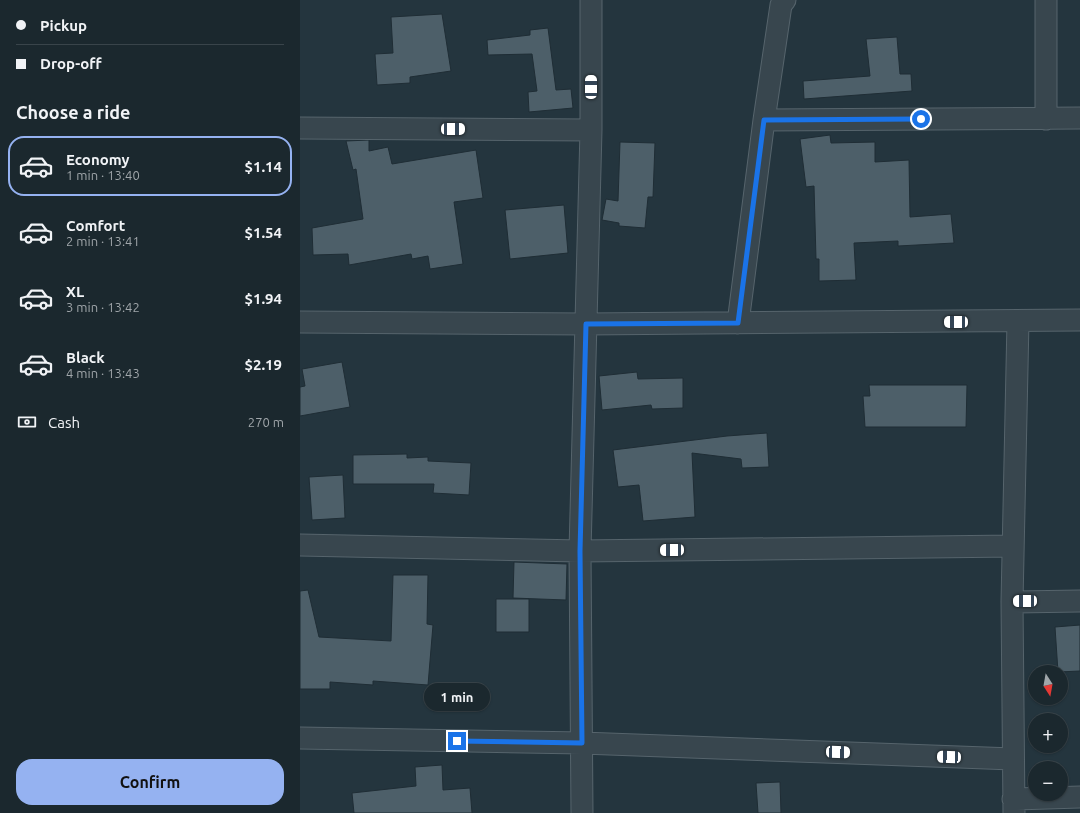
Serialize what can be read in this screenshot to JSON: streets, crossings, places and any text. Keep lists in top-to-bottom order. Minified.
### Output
{"north":"bottom","page":{"banner":["Pickup","Drop-off"],"heading":"Choose a ride","list":[{"name":"Economy","note":"1 min · 13:40","value":"$1.14"},{"name":"Comfort","note":"2 min · 13:41","value":"$1.54"},{"name":"XL","note":"3 min · 13:42","value":"$1.94"},{"name":"Black","note":"4 min · 13:43","value":"$2.19"}],"pay":["Cash","270 m"],"map_buttons":["+","−"],"bubble":"1 min","buttons":"Confirm"}}
